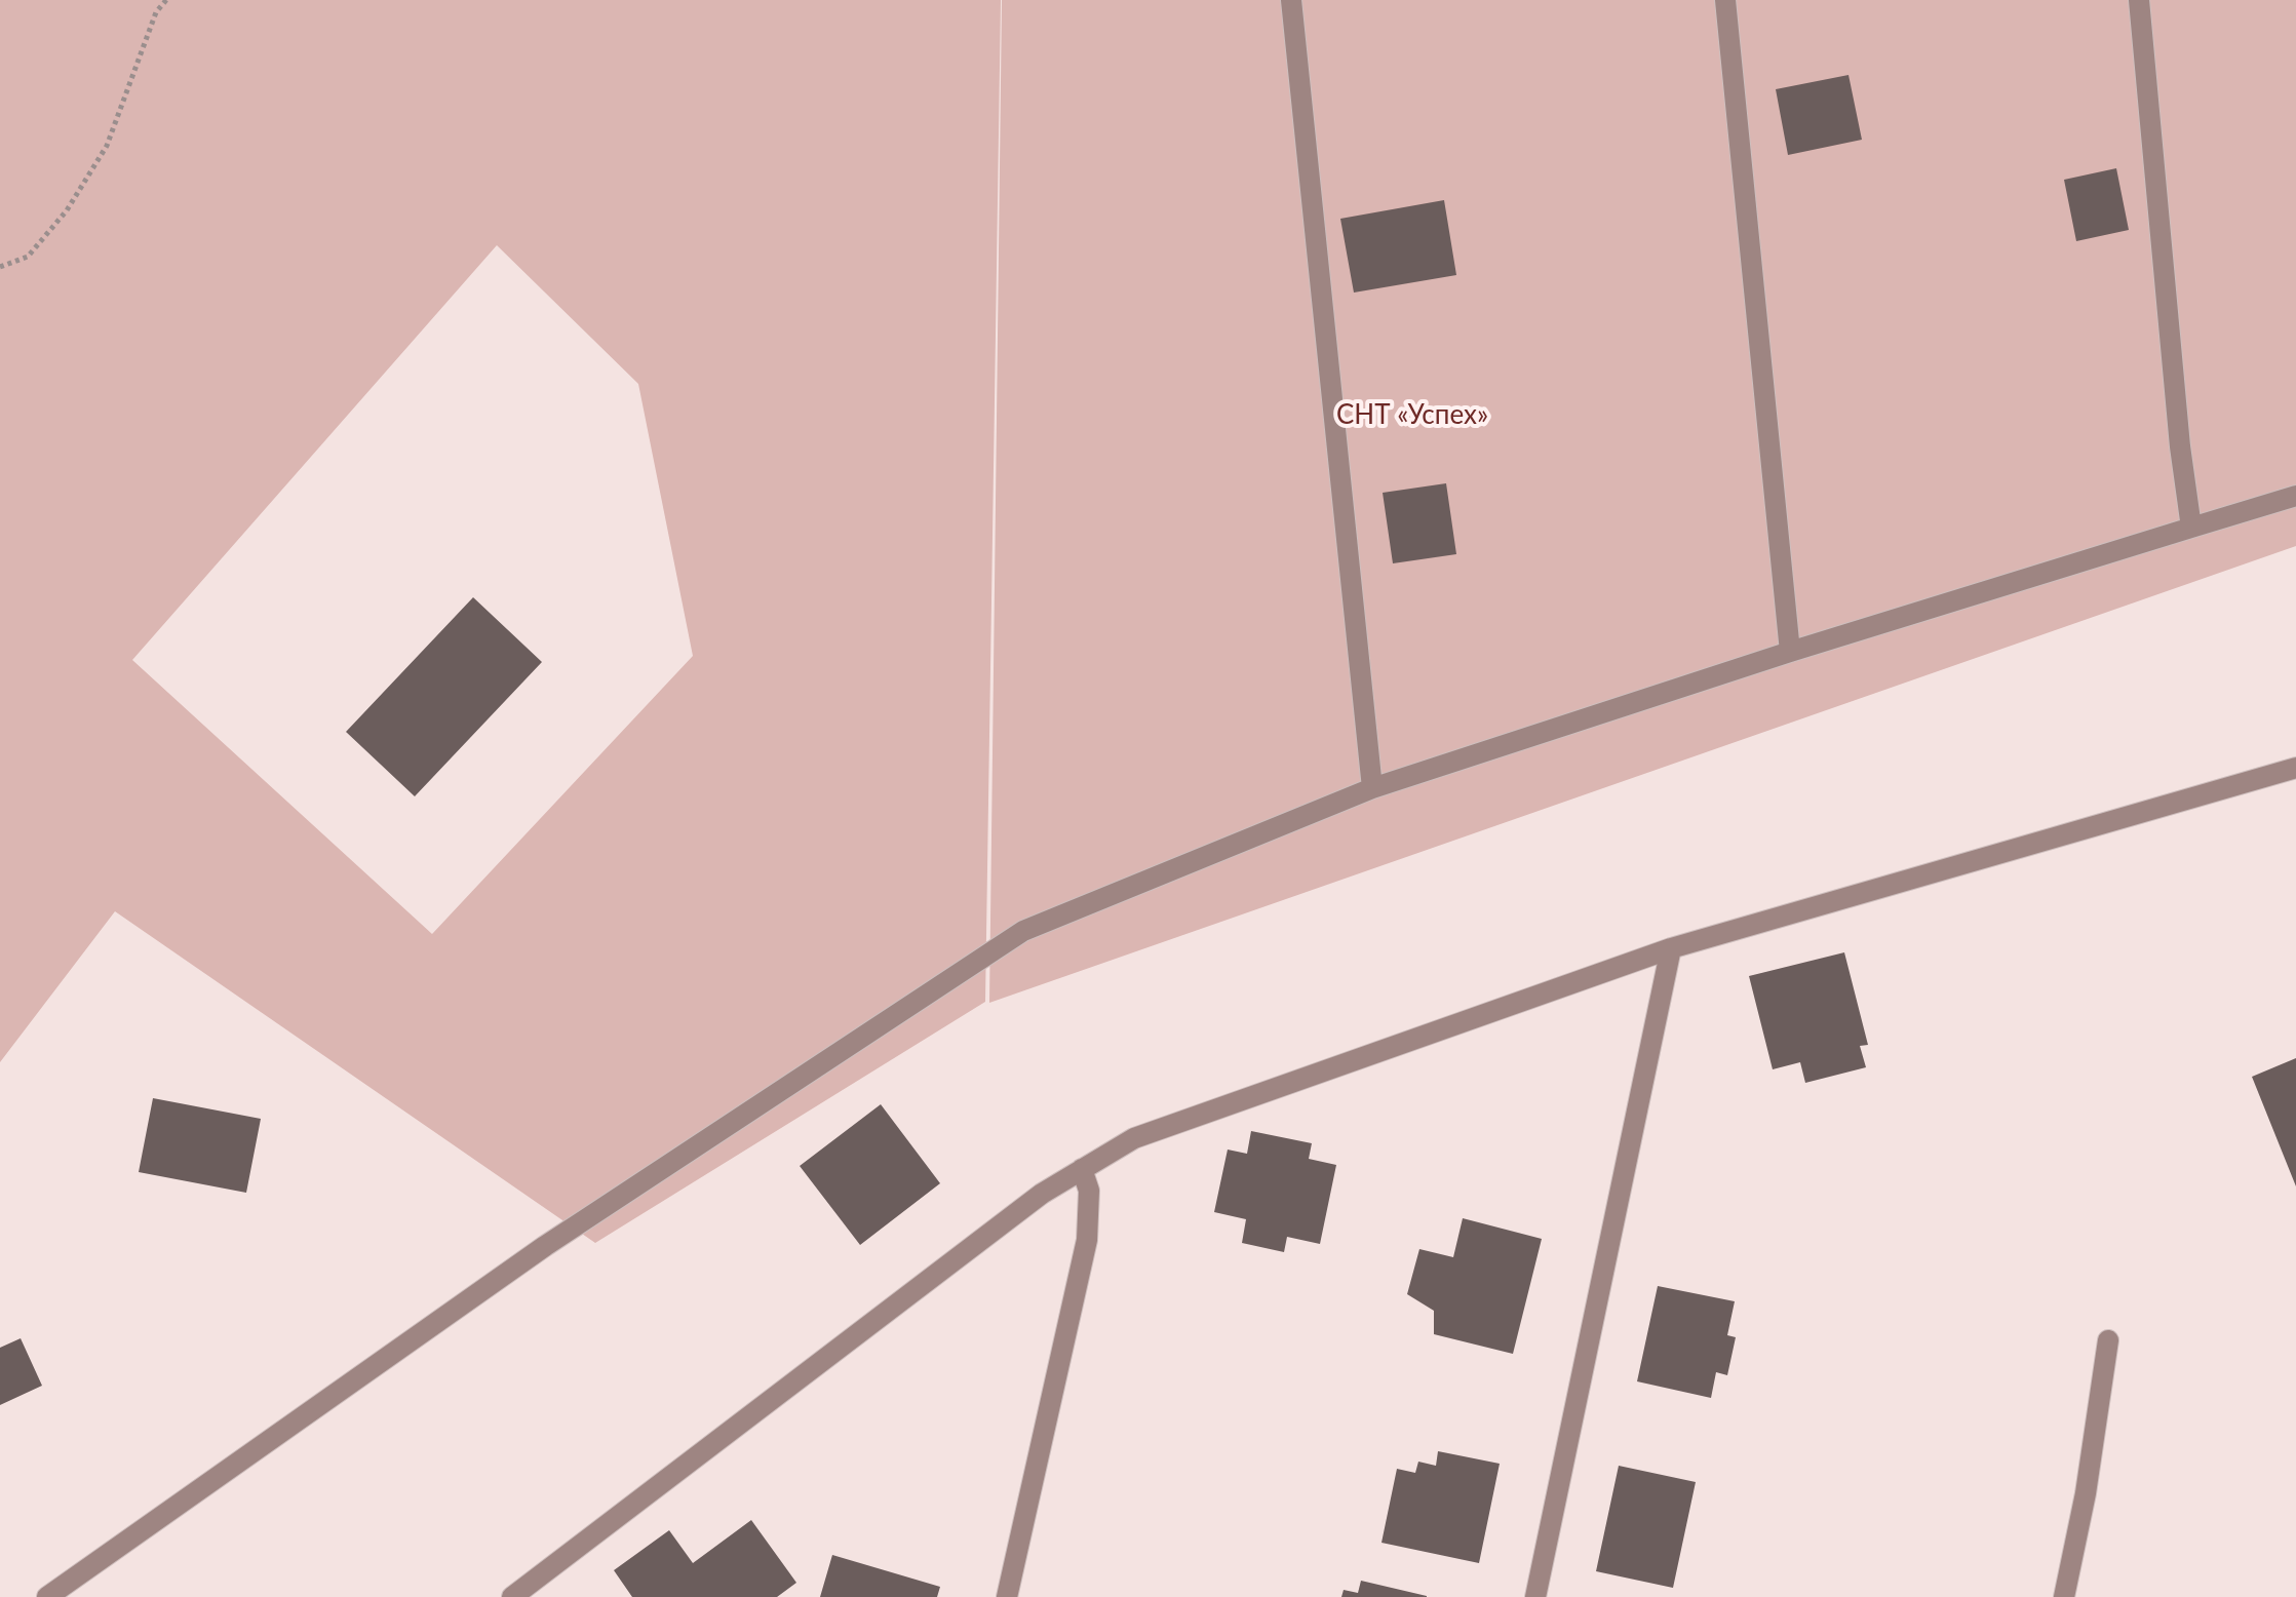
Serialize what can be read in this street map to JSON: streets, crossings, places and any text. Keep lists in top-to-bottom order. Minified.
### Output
{"parks":["СНТ «Успех»"]}
